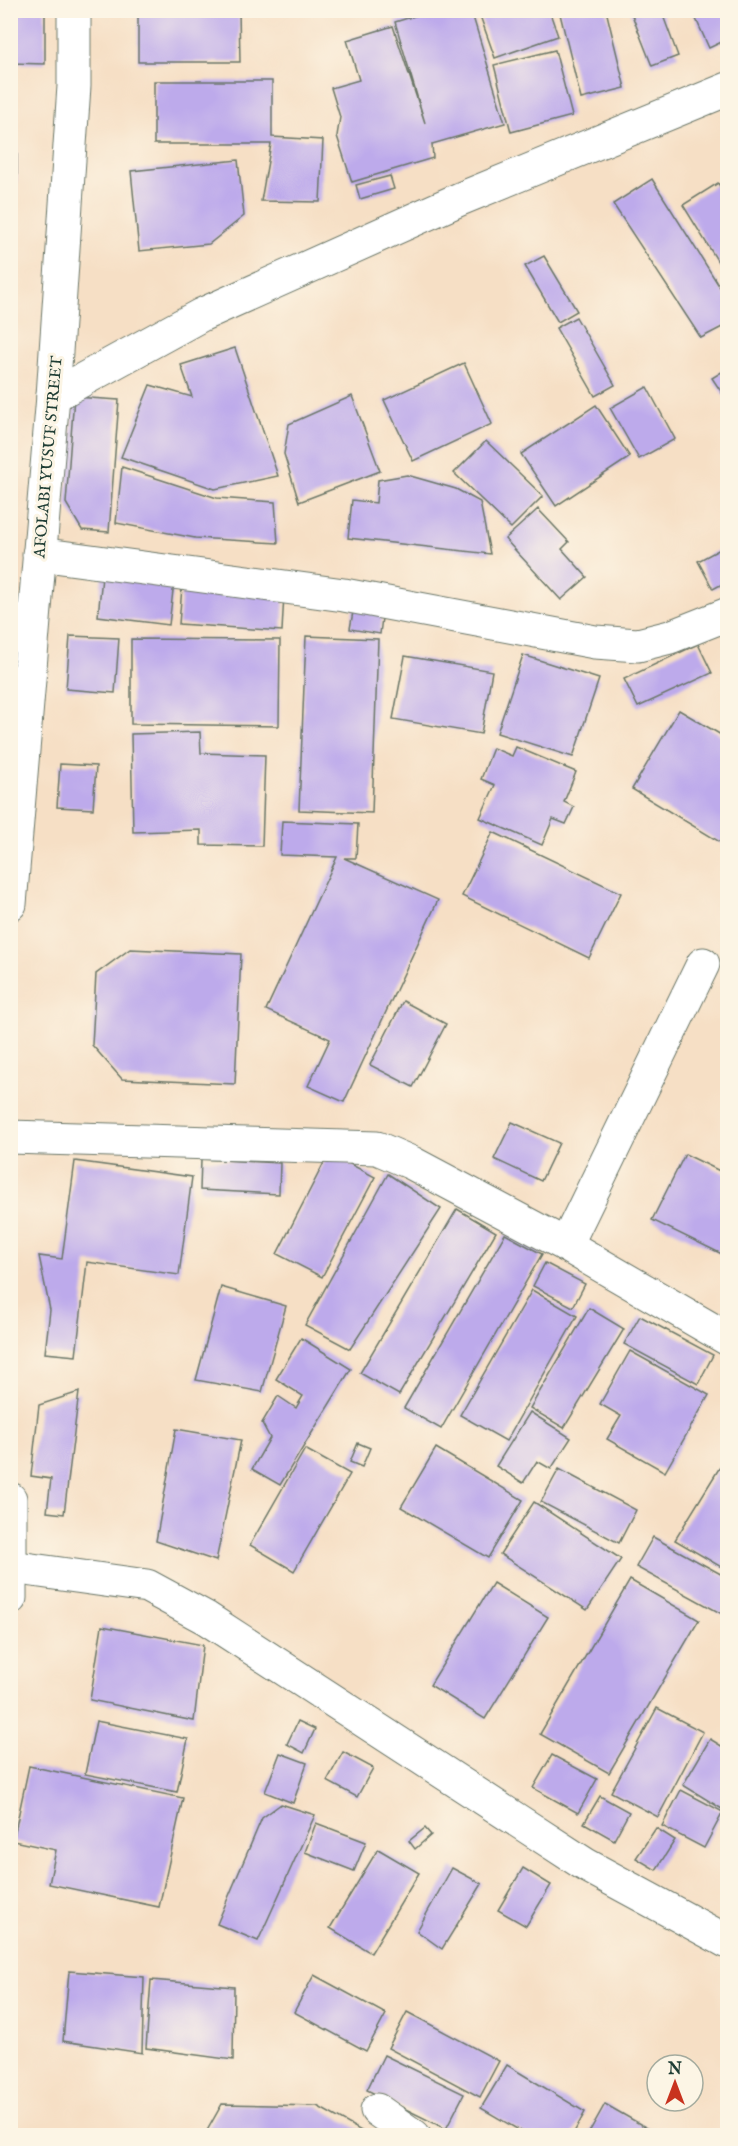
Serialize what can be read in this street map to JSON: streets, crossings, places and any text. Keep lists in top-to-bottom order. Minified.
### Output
{"streets":{"street":["AFOLABI YUSUF STREET"]},"north":"top"}
